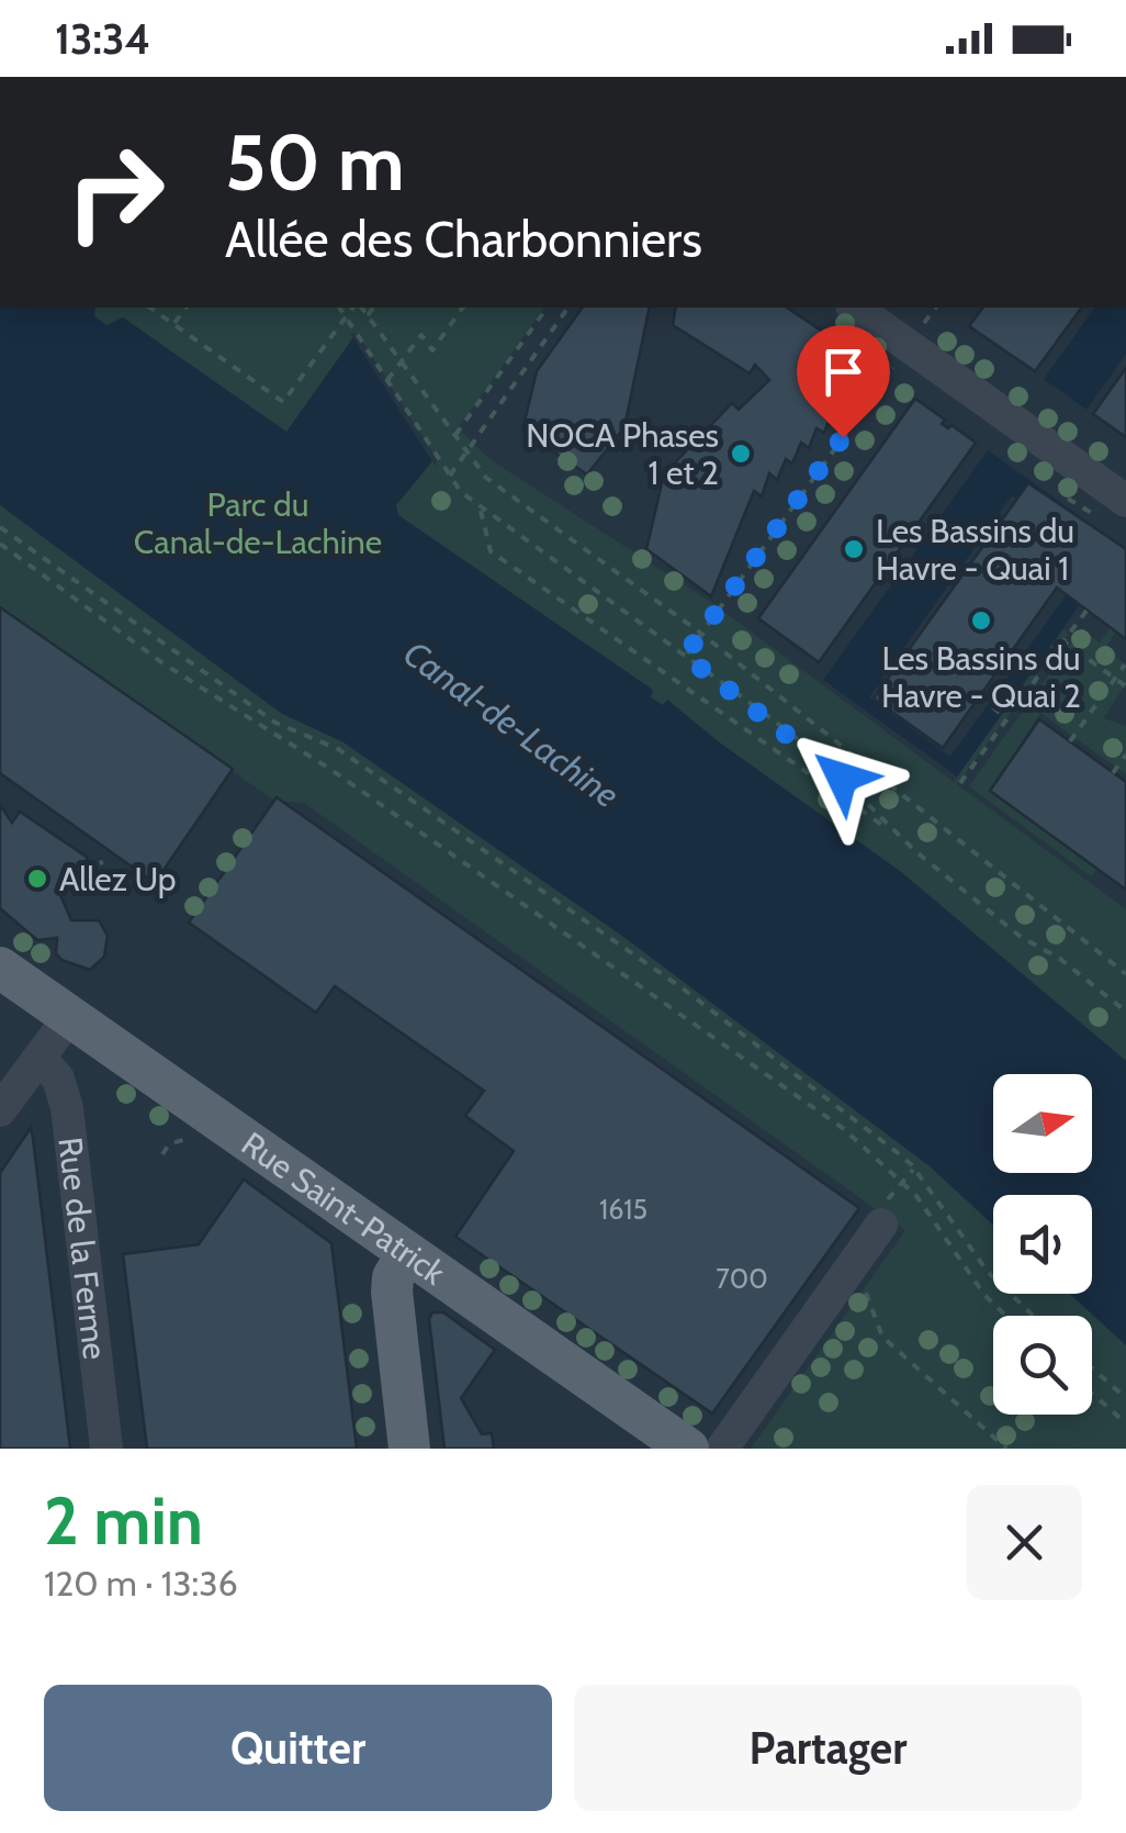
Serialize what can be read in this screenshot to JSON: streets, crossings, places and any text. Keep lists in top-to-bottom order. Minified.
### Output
{"streets":{"main road":["Rue Saint-Patrick"],"street":["Rue de la Ferme"]},"water":["Canal-de-Lachine"],"parks":["Parc du Canal-de-Lachine"],"places":["NOCA Phases 1 et 2","Les Bassins du Havre - Quai 1","Les Bassins du Havre - Quai 2","Allez Up"],"house_numbers":["1615","700"],"north":"right","page":{"status":"13:34","turn":["50 m","Allée des Charbonniers"],"heading":["2 min","120 m · 13:36"],"buttons":["Quitter","Partager"]}}
